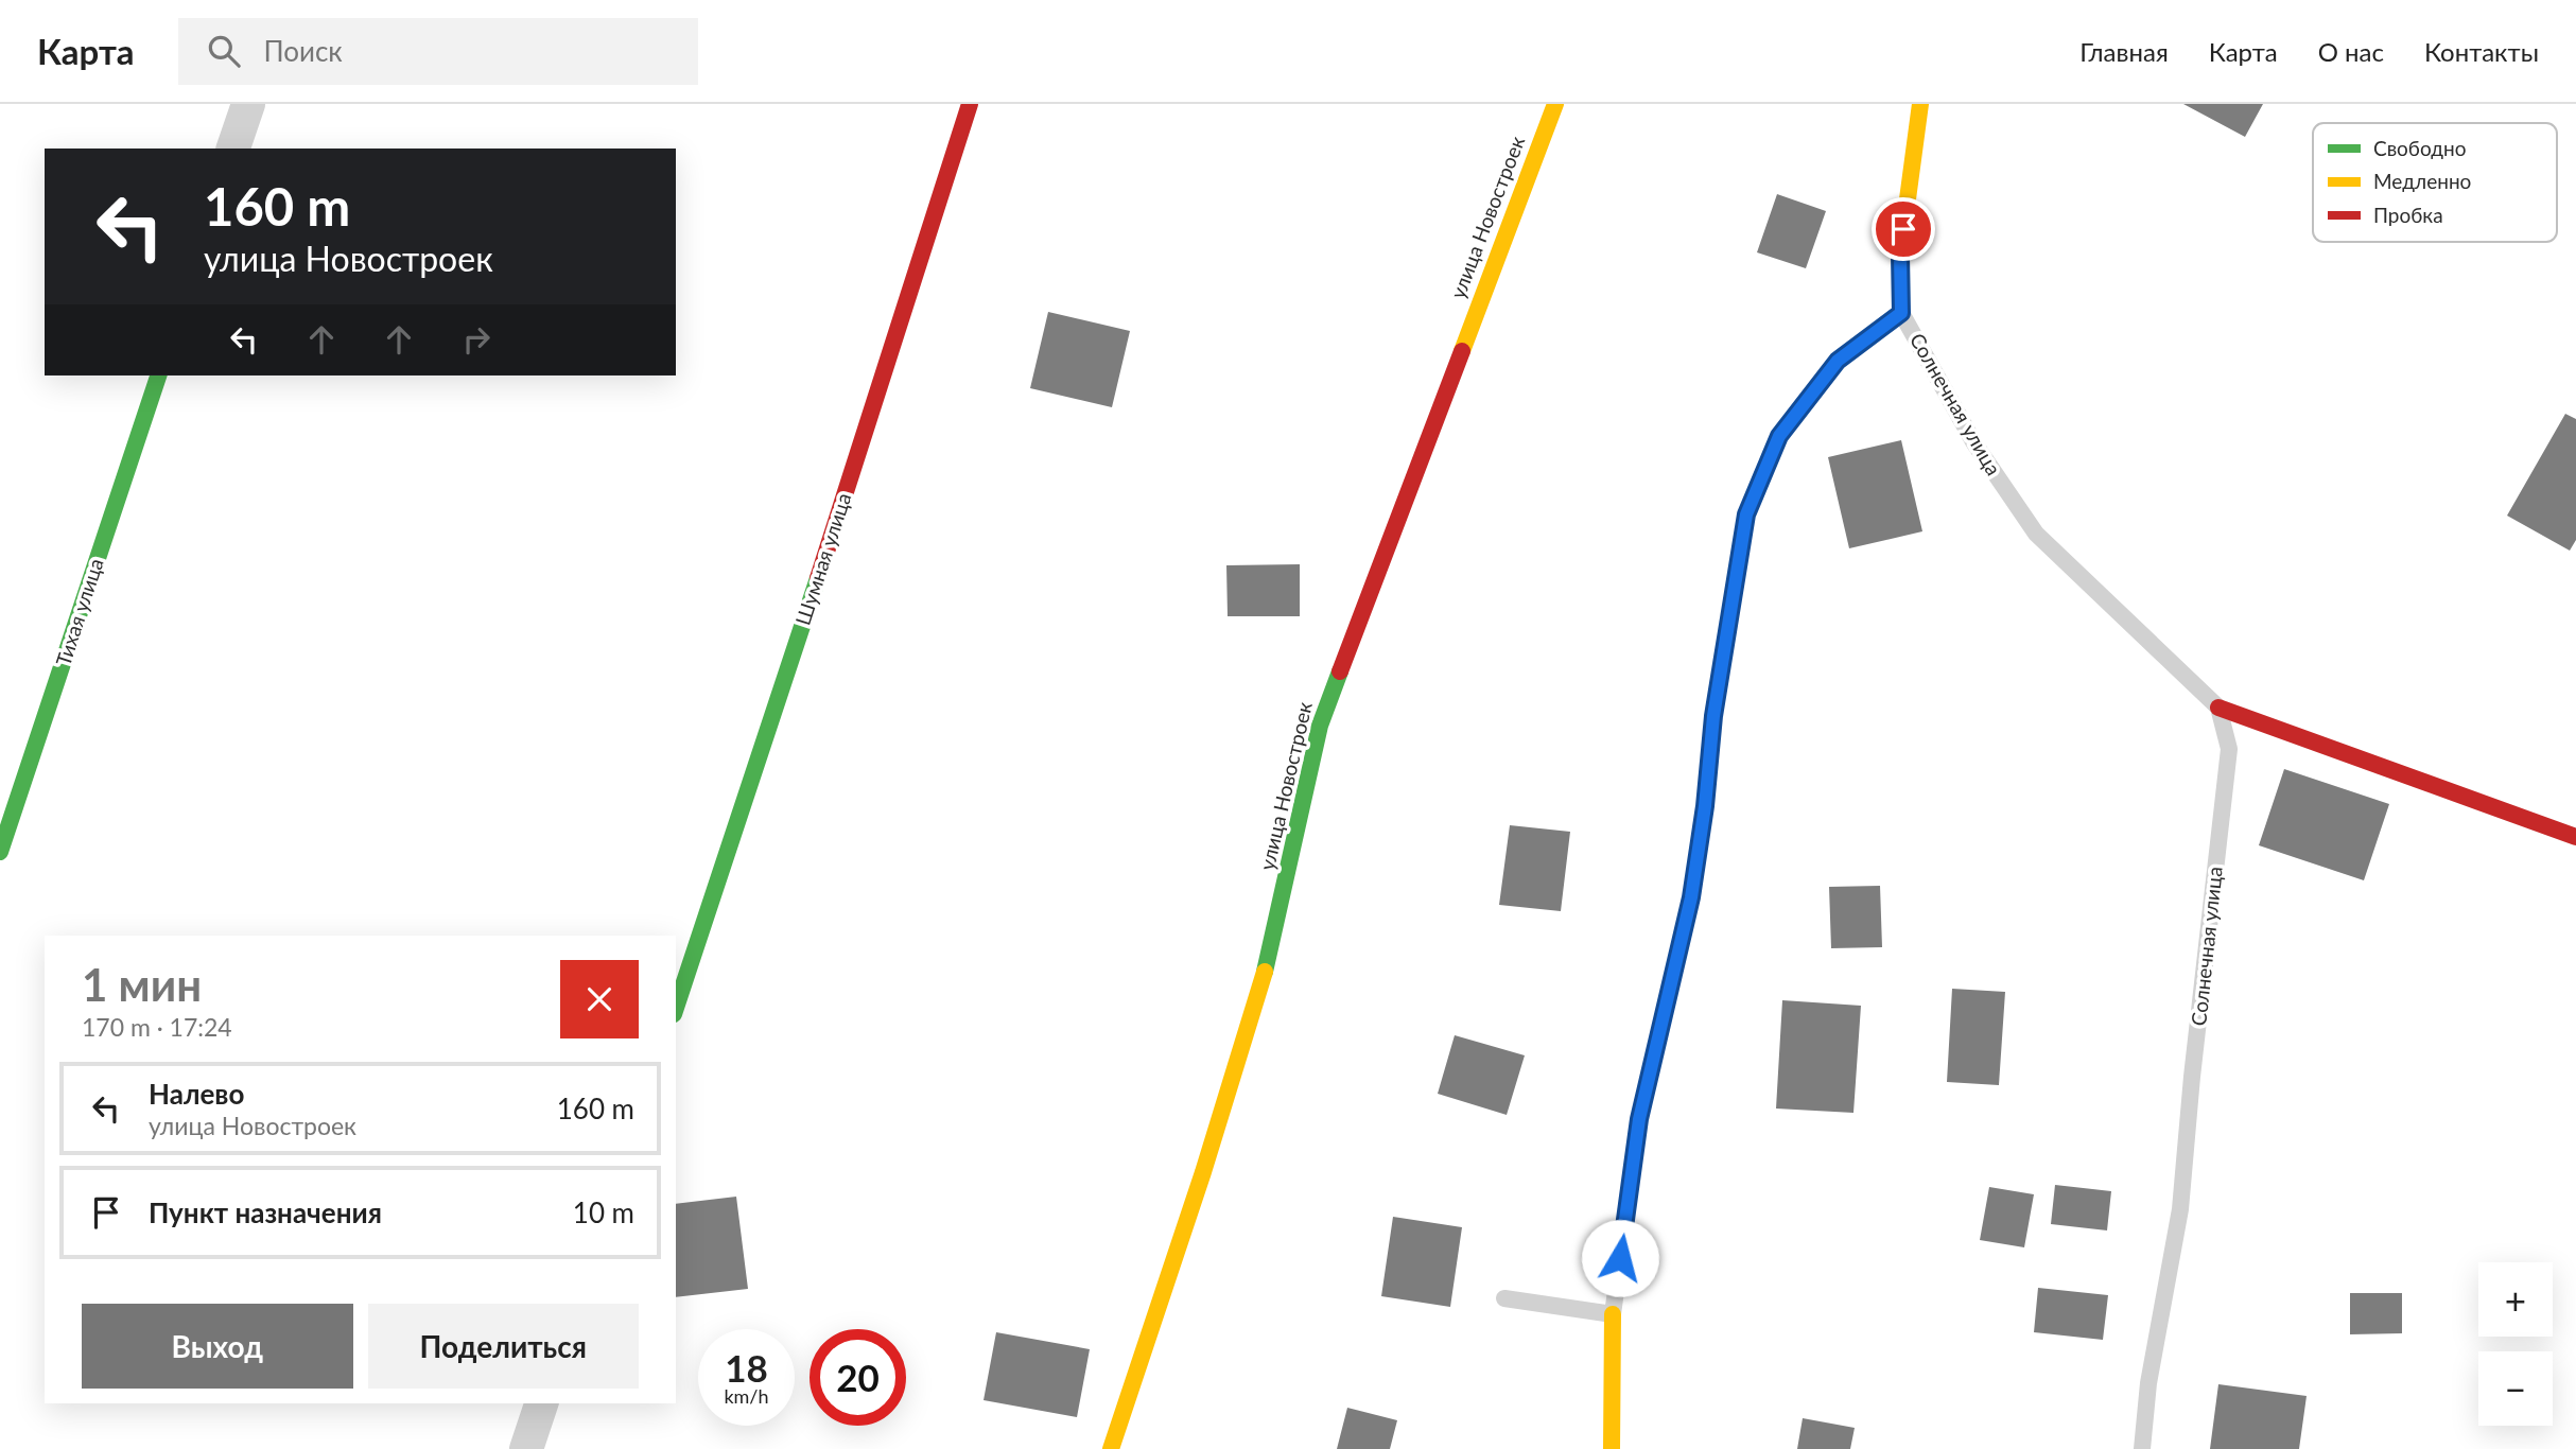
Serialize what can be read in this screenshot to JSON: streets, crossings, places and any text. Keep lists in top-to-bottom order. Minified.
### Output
{"streets":{"street":["улица Новостроек","Шумная улица","Тихая улица"],"lane":["Солнечная улица"]},"legend":["Свободно","Медленно","Пробка"],"page":{"header":"Карта","search":"Поиск","nav":["Главная","Карта","О нас","Контакты"],"turn":["160 m","улица Новостроек"],"heading":["1 мин","170 m · 17:24"],"list":[{"name":"Налево","note":"улица Новостроек","value":"160 m"},{"name":"Пункт назначения","value":"10 m"}],"map_buttons":["+","−"],"buttons":["Выход","Поделиться"],"speed":"18 km/h","limit":"20"}}
